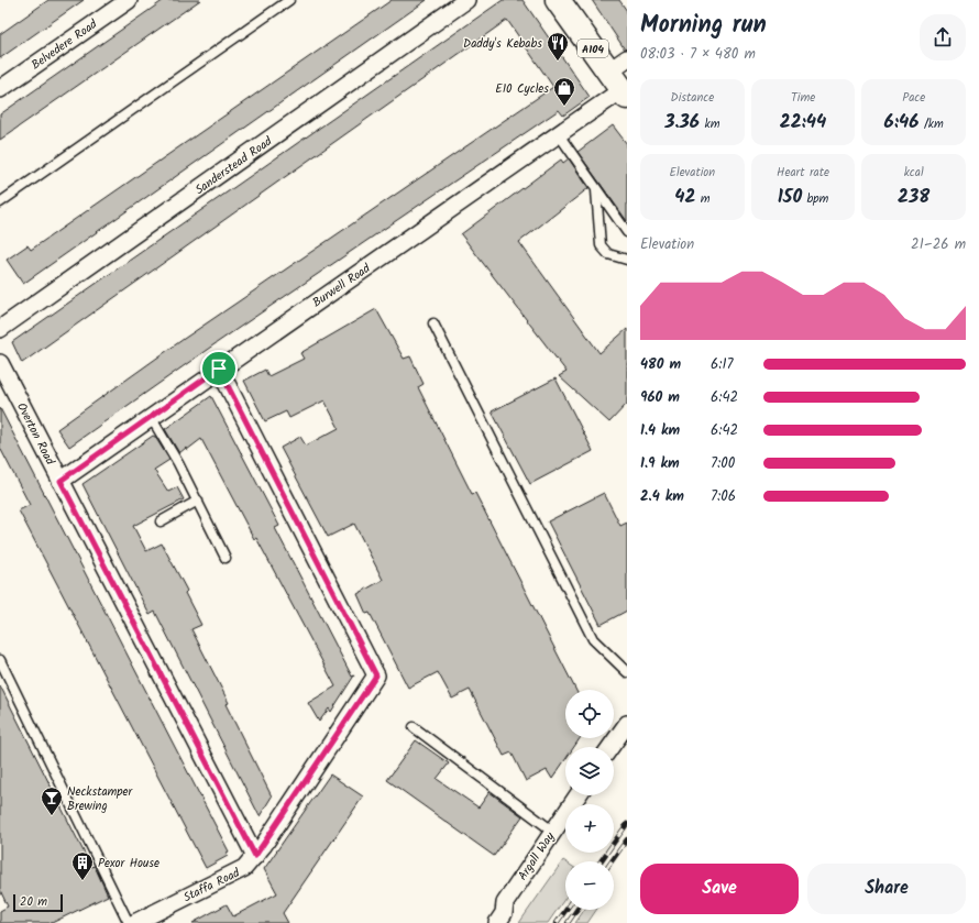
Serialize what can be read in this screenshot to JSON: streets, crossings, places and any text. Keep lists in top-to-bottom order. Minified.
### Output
{"streets":{"main road":["A104"],"street":["Belvedere Road","Sanderstead Road","Burwell Road","Overton Road","Argall Way","Staffa Road"]},"crossings":[["A104","Burwell Road"],["Burwell Road","Overton Road"],["Burwell Road","Staffa Road"],["Overton Road","Staffa Road"]],"places":{"restaurant":["Daddy's Kebabs"],"shop":["E10 Cycles"],"bar":["Neckstamper Brewing"],"building":["Pexor House"]},"scale_bar":"20 m","page":{"heading":["Morning run","08:03 · 7 × 480 m"],"stats":[["Distance","3.36 km"],["Time","22:44"],["Pace","6:46 /km"],["Elevation","42 m"],["Heart rate","150 bpm"],["kcal","238"]],"chart":["Elevation","21–26 m"],"list":[{"name":"480 m","note":"6:17"},{"name":"960 m","note":"6:42"},{"name":"1.4 km","note":"6:42"},{"name":"1.9 km","note":"7:00"},{"name":"2.4 km","note":"7:06"}],"map_buttons":["+","−"],"buttons":["Save","Share"],"scale":"20 m"}}
